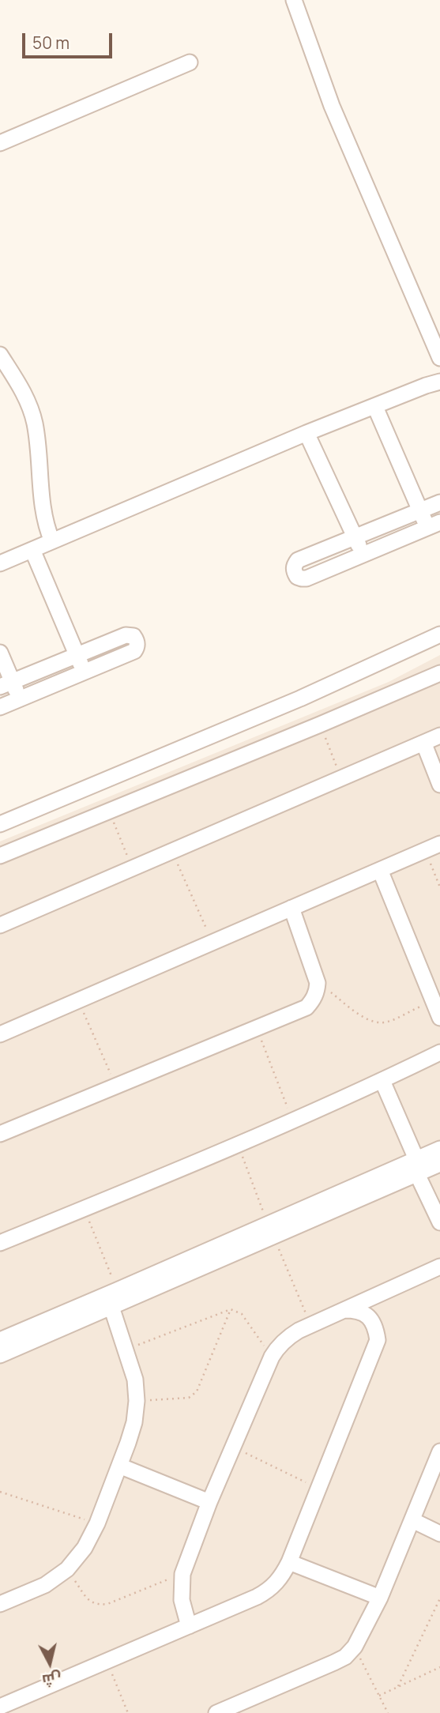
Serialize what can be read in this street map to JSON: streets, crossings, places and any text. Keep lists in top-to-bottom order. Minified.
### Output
{"scale_bar":"50 m","north":"bottom"}
